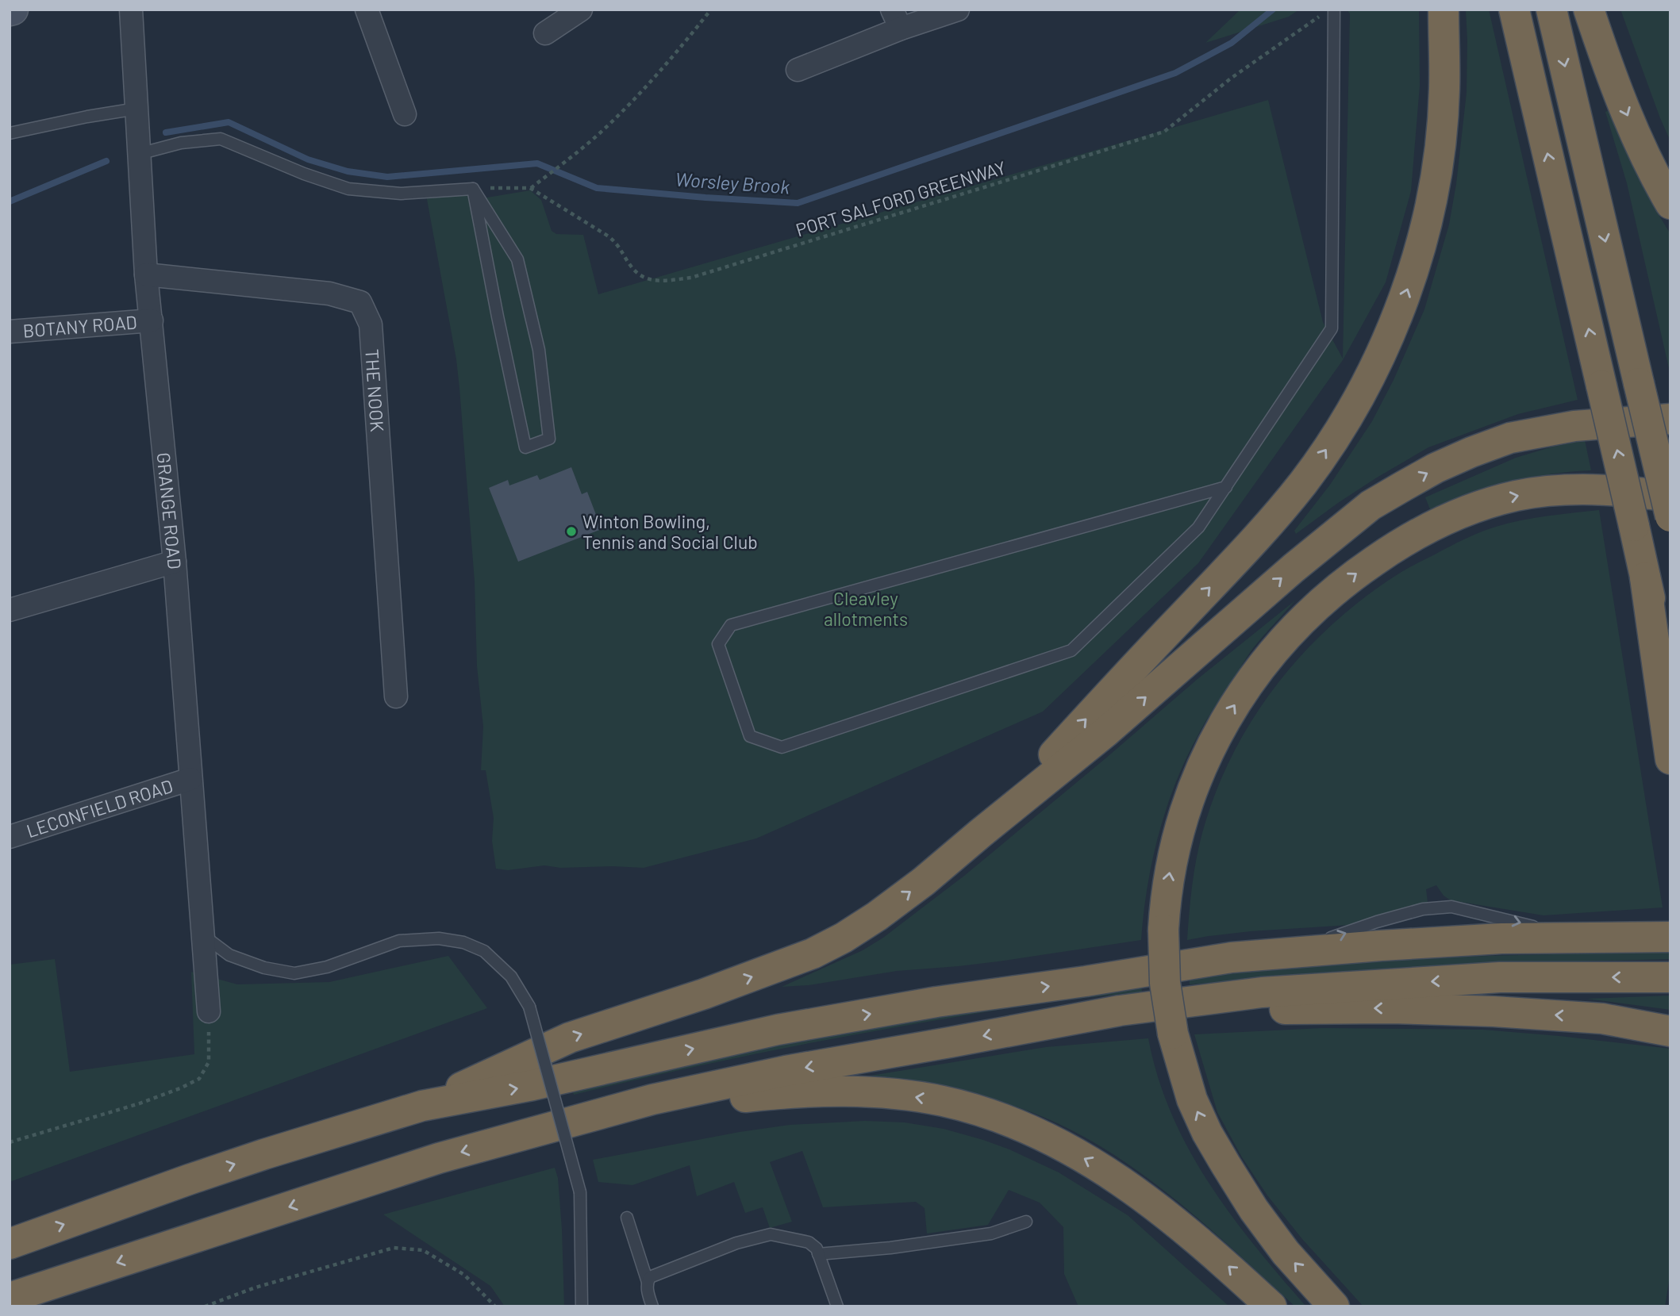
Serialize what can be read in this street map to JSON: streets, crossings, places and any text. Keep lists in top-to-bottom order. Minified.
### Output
{"streets":{"street":["BOTANY ROAD","THE NOOK","GRANGE ROAD","LECONFIELD ROAD"],"path":["PORT SALFORD GREENWAY"]},"crossings":[["BOTANY ROAD","GRANGE ROAD"],["THE NOOK","GRANGE ROAD"],["GRANGE ROAD","LECONFIELD ROAD"]],"water":["Worsley Brook"],"parks":["Cleavley allotments"],"places":["Winton Bowling, Tennis and Social Club"]}
